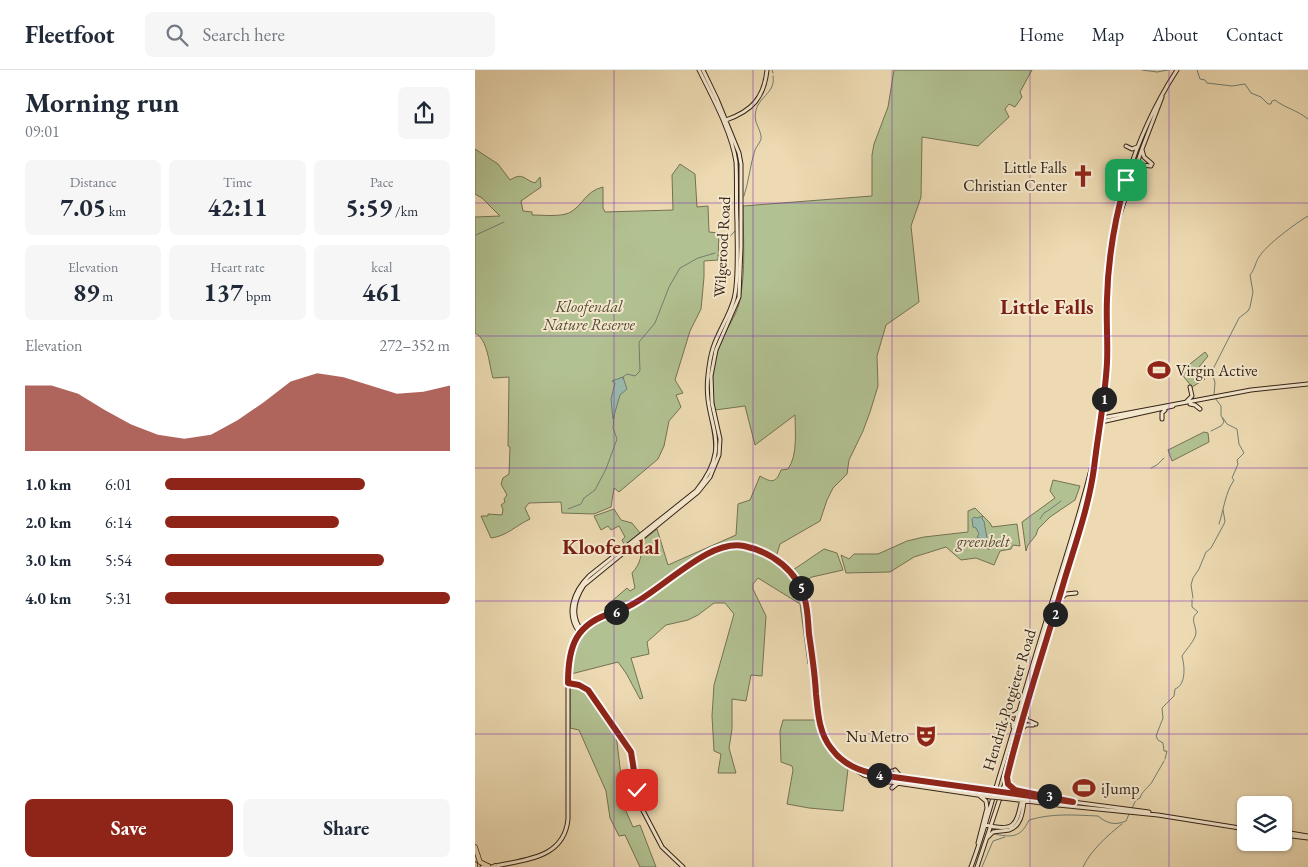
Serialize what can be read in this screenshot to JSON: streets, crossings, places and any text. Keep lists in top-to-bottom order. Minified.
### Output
{"streets":{"main road":["Wilgerood Road","Hendrik Potgieter Road"]},"districts":["Little Falls","Kloofendal"],"parks":["Kloofendal Nature Reserve","greenbelt"],"places":{"church":["Little Falls Christian Center"],"sports":["Virgin Active","iJump"],"theatre":["Nu Metro"]},"page":{"header":"Fleetfoot","search":"Search here","nav":["Home","Map","About","Contact"],"heading":["Morning run","09:01"],"stats":[["Distance","7.05 km"],["Time","42:11"],["Pace","5:59 /km"],["Elevation","89 m"],["Heart rate","137 bpm"],["kcal","461"]],"chart":["Elevation","272–352 m"],"pins":["1","5","6","2","4","3"],"list":[{"name":"1.0 km","note":"6:01"},{"name":"2.0 km","note":"6:14"},{"name":"3.0 km","note":"5:54"},{"name":"4.0 km","note":"5:31"}],"buttons":["Save","Share"]}}
